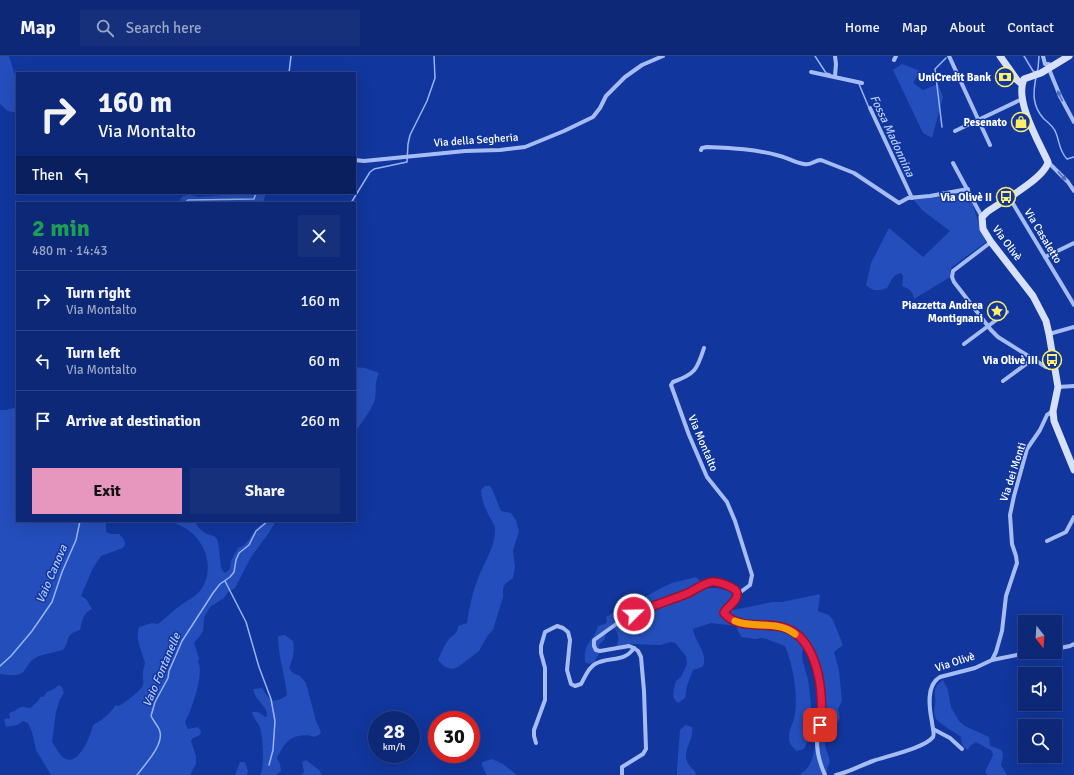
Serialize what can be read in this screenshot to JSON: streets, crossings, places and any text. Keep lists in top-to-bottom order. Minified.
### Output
{"streets":{"street":["Via della Segheria","Via Casaletto","Via Olivè","Via Montalto","Via dei Monti"]},"crossings":[["Via Casaletto","Via Olivè"],["Via Olivè","Via dei Monti"]],"water":["Fossa Madonnina","Vaio Canova","Vaio Fontanelle"],"places":{"bank":["UniCredit Bank"],"shop":["Pesenato"],"bus stop":["Via Olivè II","Via Olivè III"],"place":["Piazzetta Andrea Montignani"]},"north":"bottom","page":{"header":"Map","search":"Search here","nav":["Home","Map","About","Contact"],"turn":["160 m","Via Montalto"],"then":"Then","heading":["2 min","480 m · 14:43"],"list":[{"name":"Turn right","note":"Via Montalto","value":"160 m"},{"name":"Turn left","note":"Via Montalto","value":"60 m"},{"name":"Arrive at destination","value":"260 m"}],"buttons":["Exit","Share"],"speed":"28 km/h","limit":"30"}}
